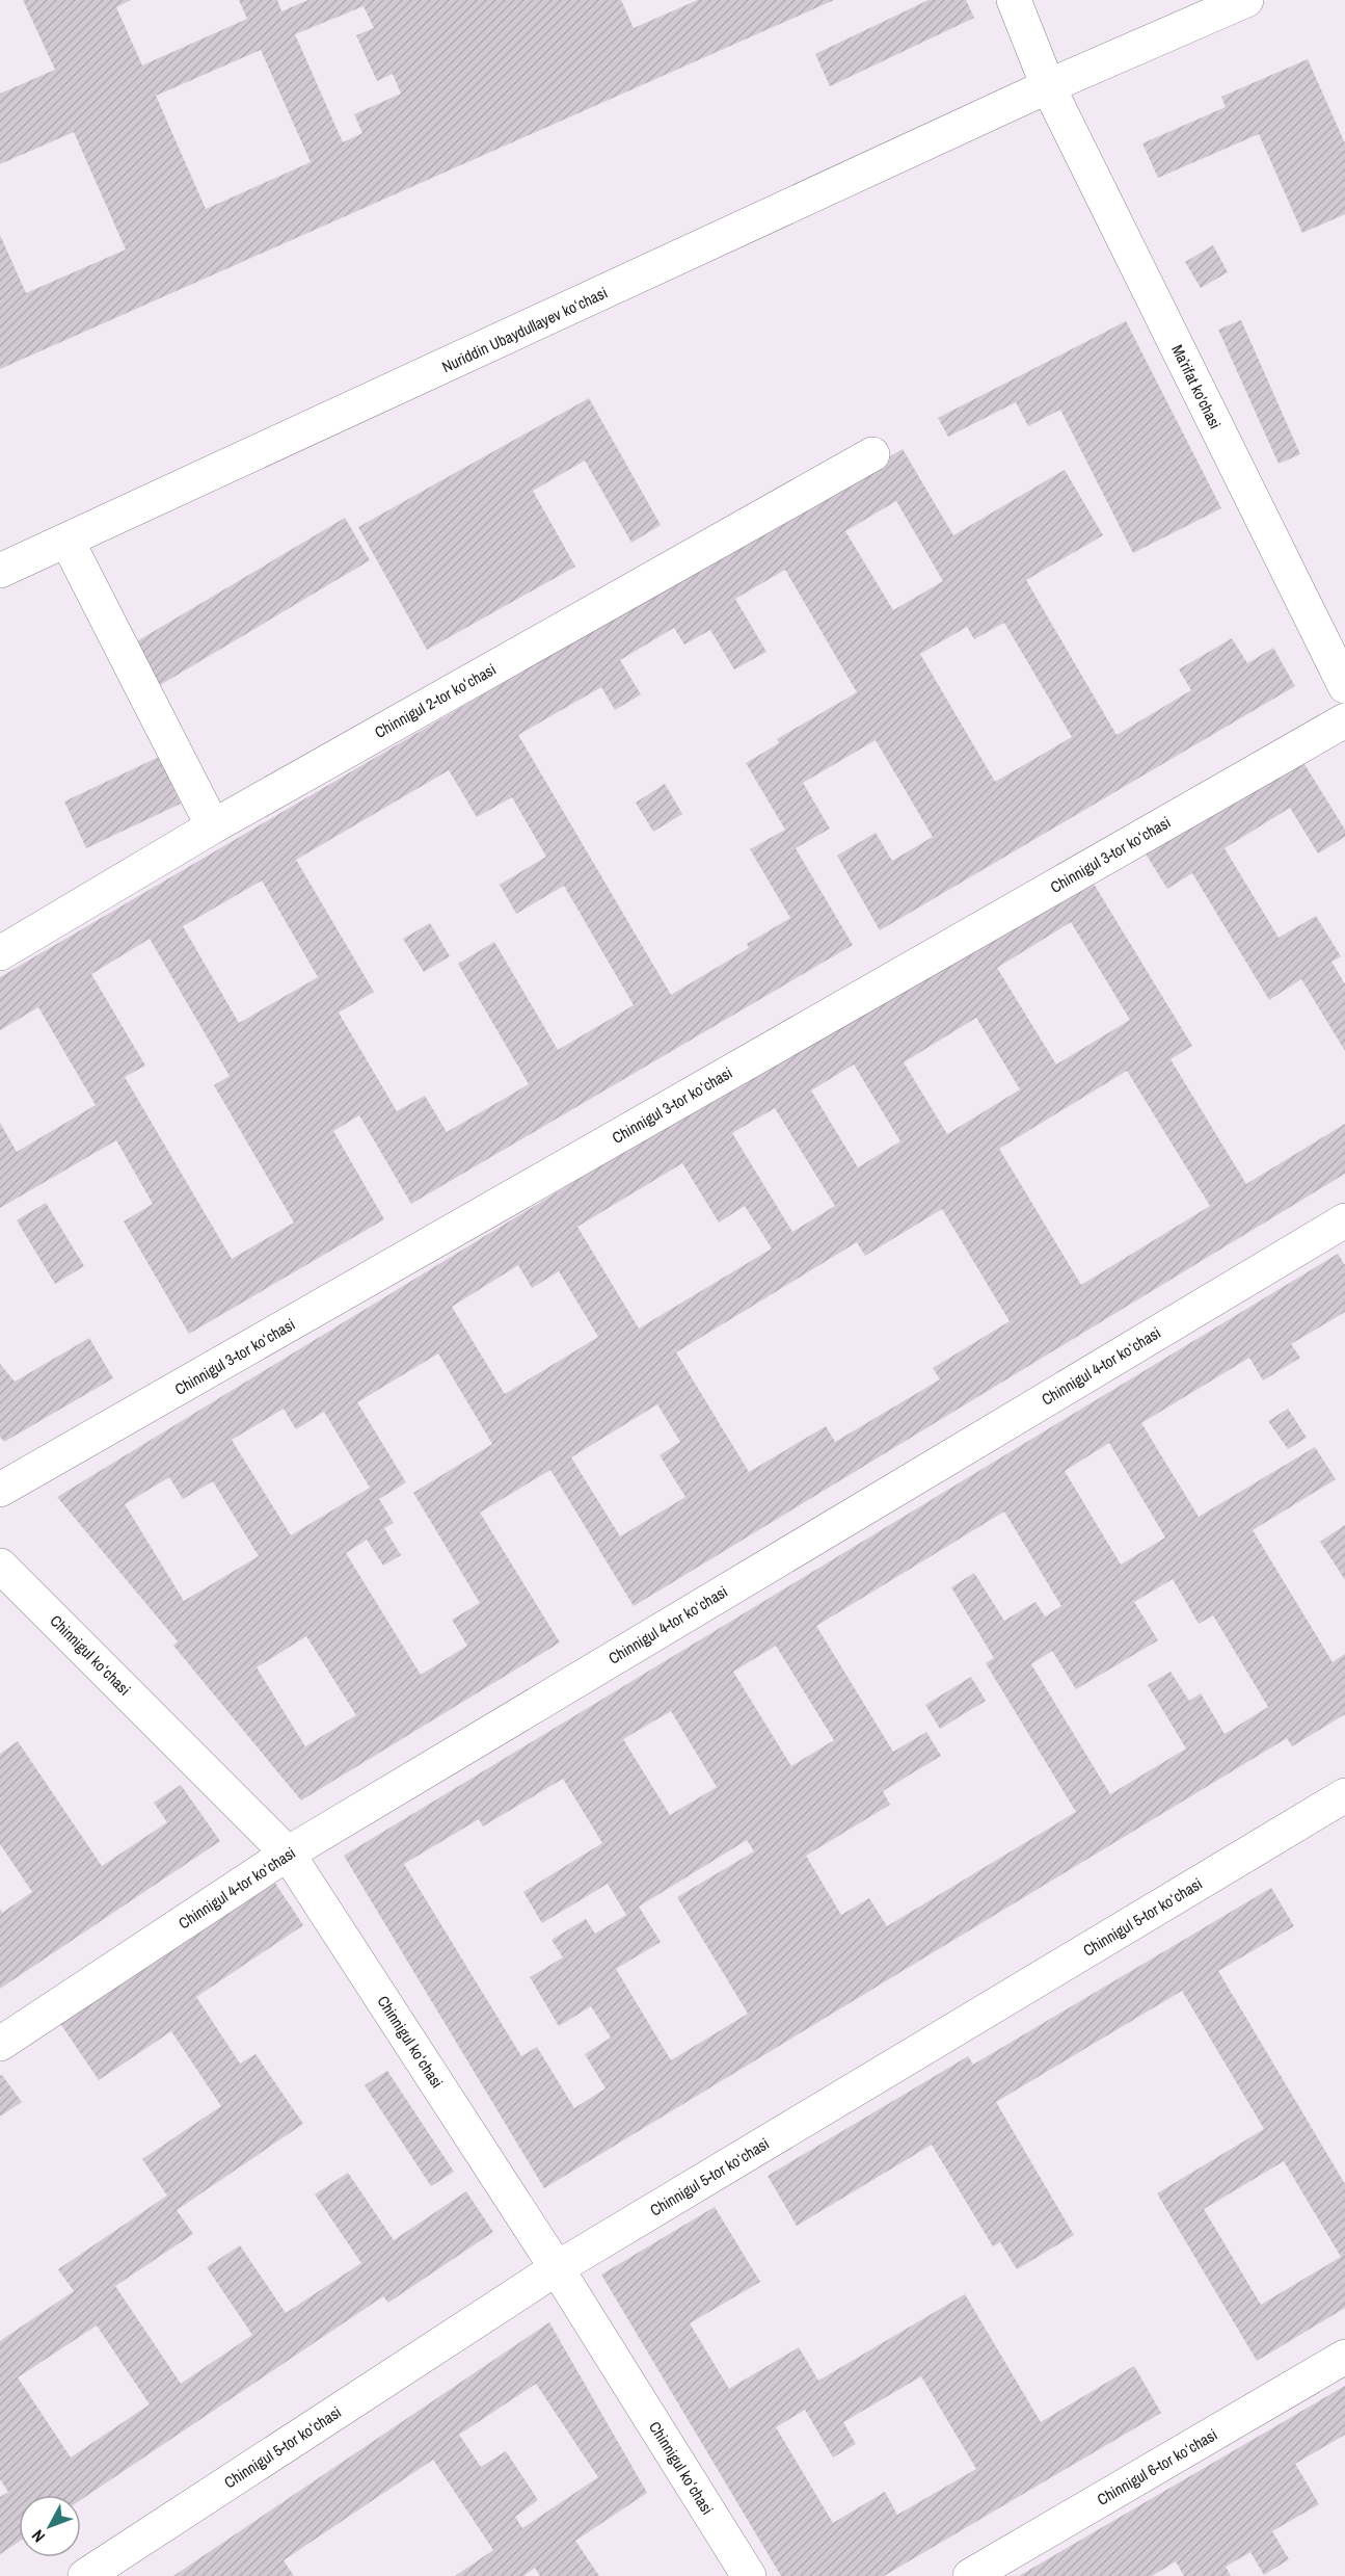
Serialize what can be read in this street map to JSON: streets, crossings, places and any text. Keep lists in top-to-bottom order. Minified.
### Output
{"streets":{"street":["Nuriddin Ubaydullayev koʻchasi","Maʼrifat ko'chasi","Chinnigul 2-tor koʻchasi","Chinnigul 3-tor koʻchasi","Chinnigul 4-tor koʻchasi","Chinnigul koʻchasi","Chinnigul 5-tor koʻchasi","Chinnigul 6-tor koʻchasi"]},"crossings":[["Nuriddin Ubaydullayev koʻchasi","Maʼrifat ko'chasi"],["Chinnigul 4-tor koʻchasi","Chinnigul koʻchasi"],["Chinnigul koʻchasi","Chinnigul 5-tor koʻchasi"]],"north":"bottom left"}
